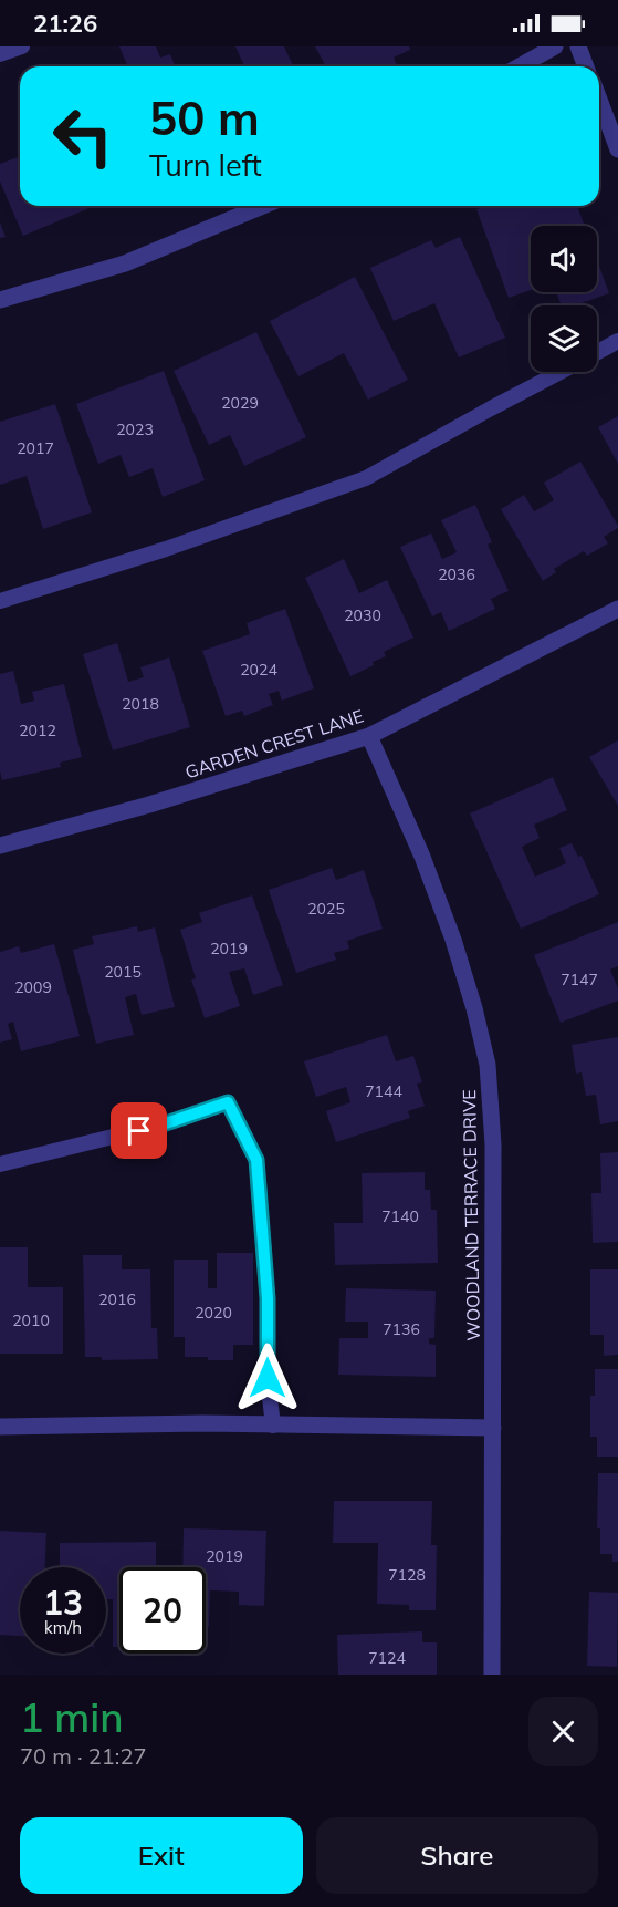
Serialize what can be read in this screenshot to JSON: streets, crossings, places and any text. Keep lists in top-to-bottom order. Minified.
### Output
{"streets":{"street":["GARDEN CREST LANE","WOODLAND TERRACE DRIVE"]},"crossings":[["GARDEN CREST LANE","WOODLAND TERRACE DRIVE"]],"house_numbers":["2029","2023","2017","2036","2030","2024","2018","2012","2025","2019","2015","7147","2009","7144","7140","2016","2020","2010","7136","2019","7128","7124"],"page":{"status":"21:26","turn":["50 m","Turn left"],"speed":"13 km/h","limit":"20","heading":["1 min","70 m · 21:27"],"buttons":["Exit","Share"]}}
